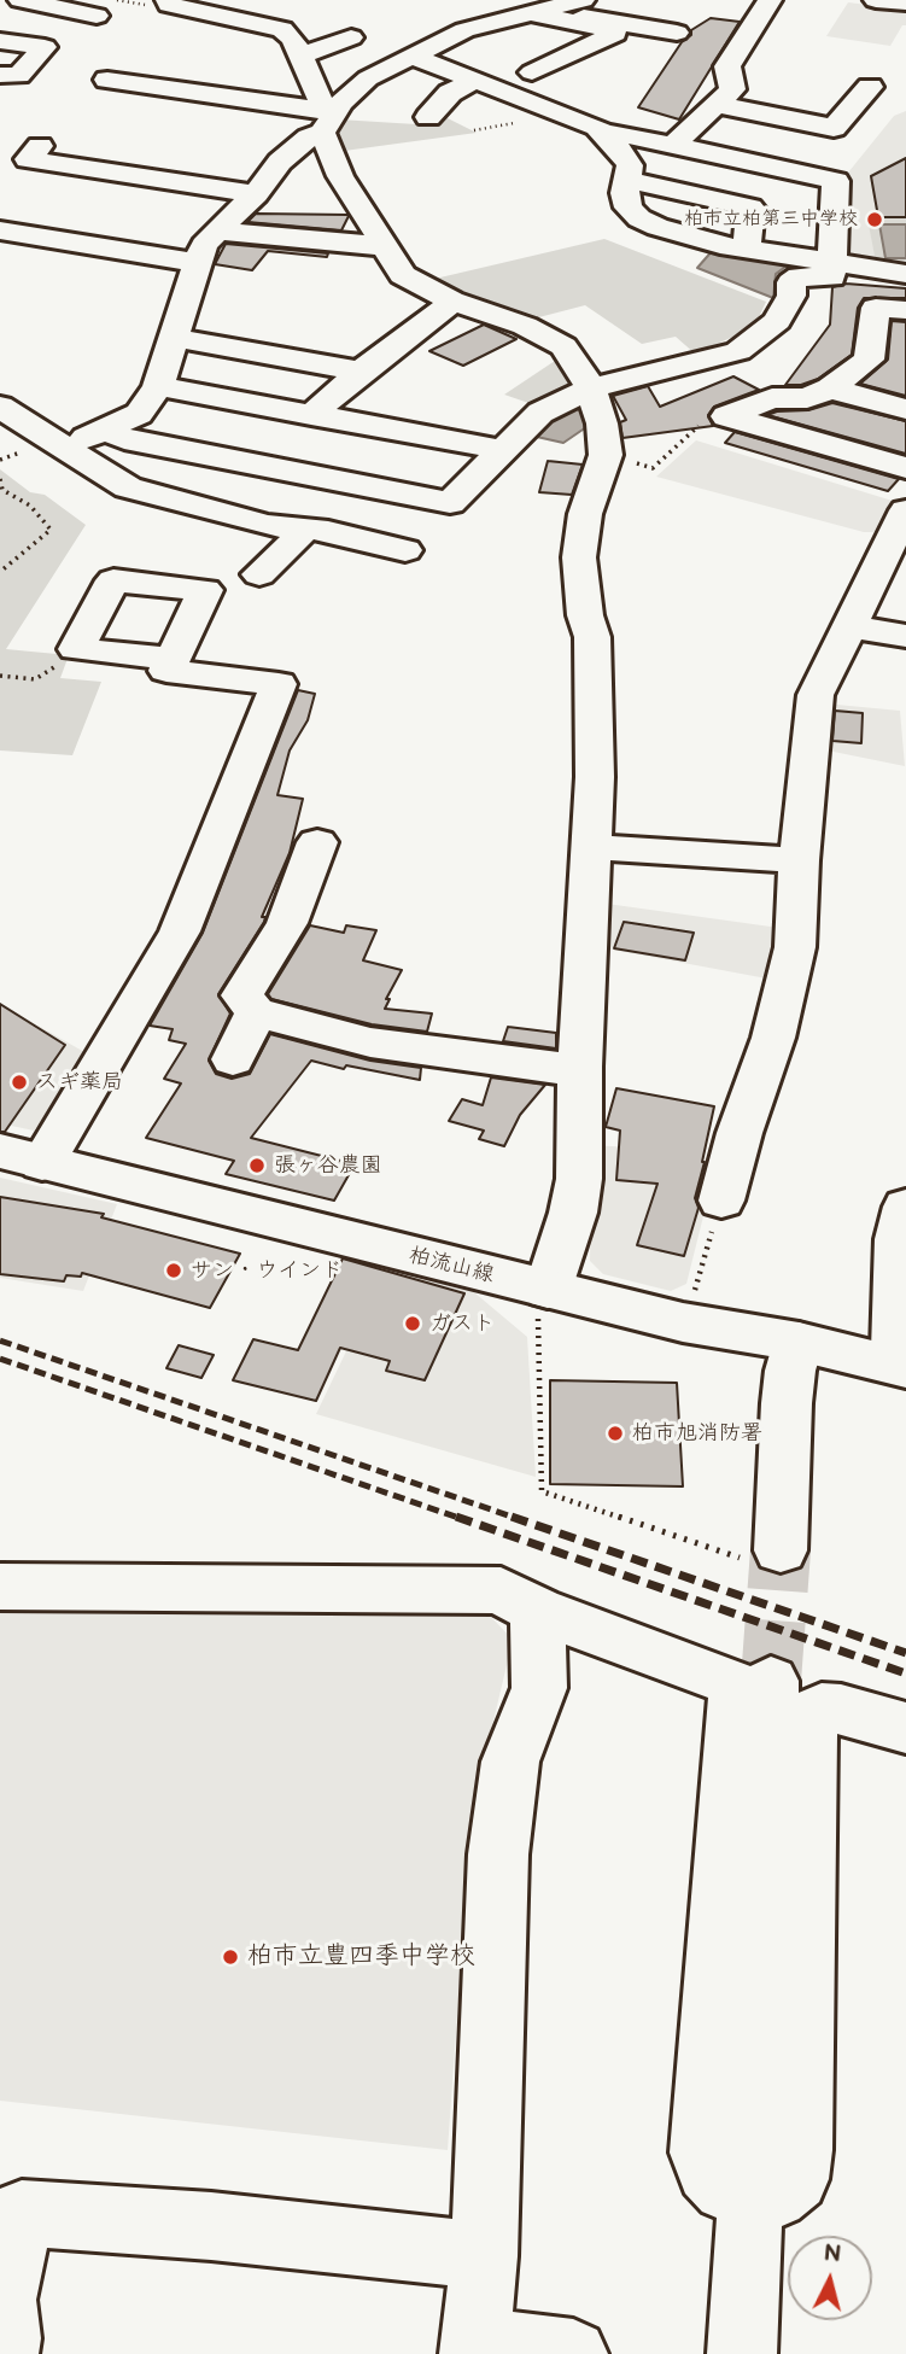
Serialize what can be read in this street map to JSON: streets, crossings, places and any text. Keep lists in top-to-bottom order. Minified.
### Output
{"streets":{"street":["柏流山線"]},"places":["柏市立柏第三中学校","スギ薬局","張ヶ谷農園","サン・ウインド","ガスト","柏市旭消防署","柏市立豊四季中学校"],"north":"top"}
